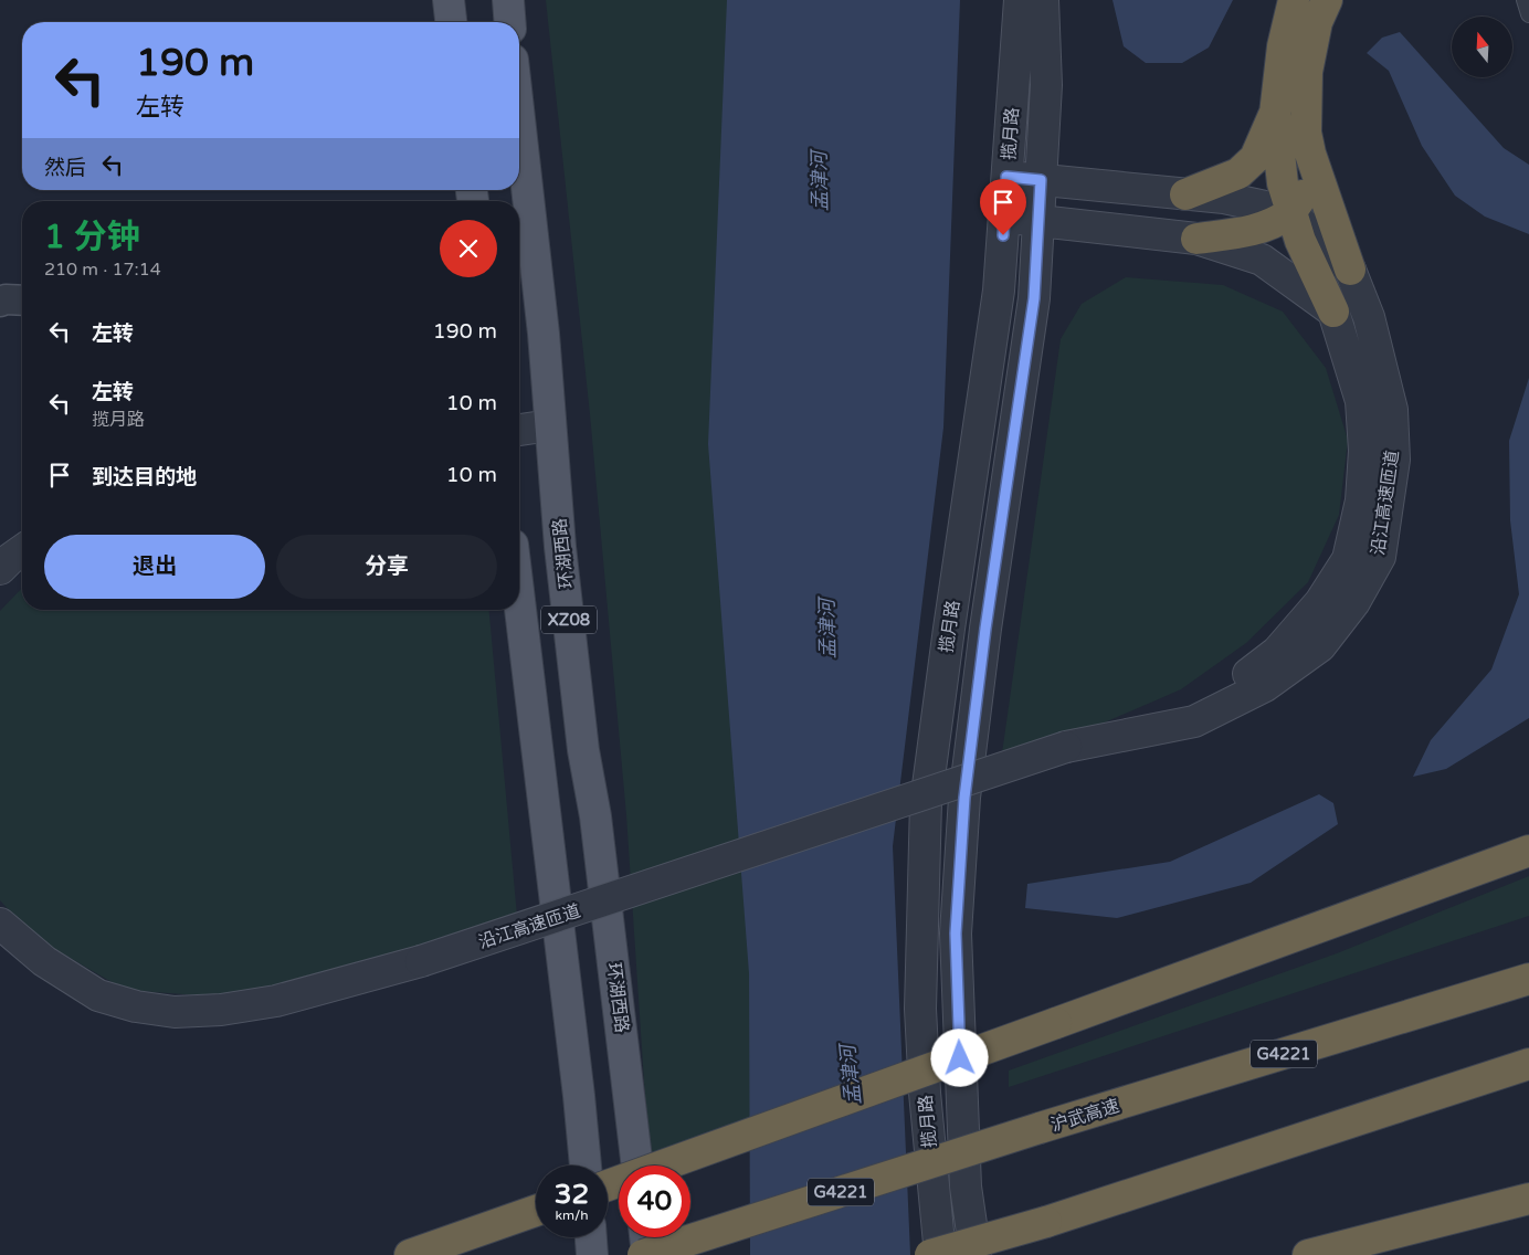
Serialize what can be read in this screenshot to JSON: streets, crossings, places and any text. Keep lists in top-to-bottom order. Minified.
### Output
{"streets":{"highway":["G4221","沪武高速"],"main road":["环湖西路","XZ08"],"street":["揽月路","沿江高速匝道"]},"water":["孟津河"],"north":"top","page":{"turn":["190 m","左转"],"then":"然后","heading":["1 分钟","210 m · 17:14"],"list":[{"name":"左转","value":"190 m"},{"name":"左转","note":"揽月路","value":"10 m"},{"name":"到达目的地","value":"10 m"}],"buttons":["退出","分享"],"speed":"32 km/h","limit":"40"}}
